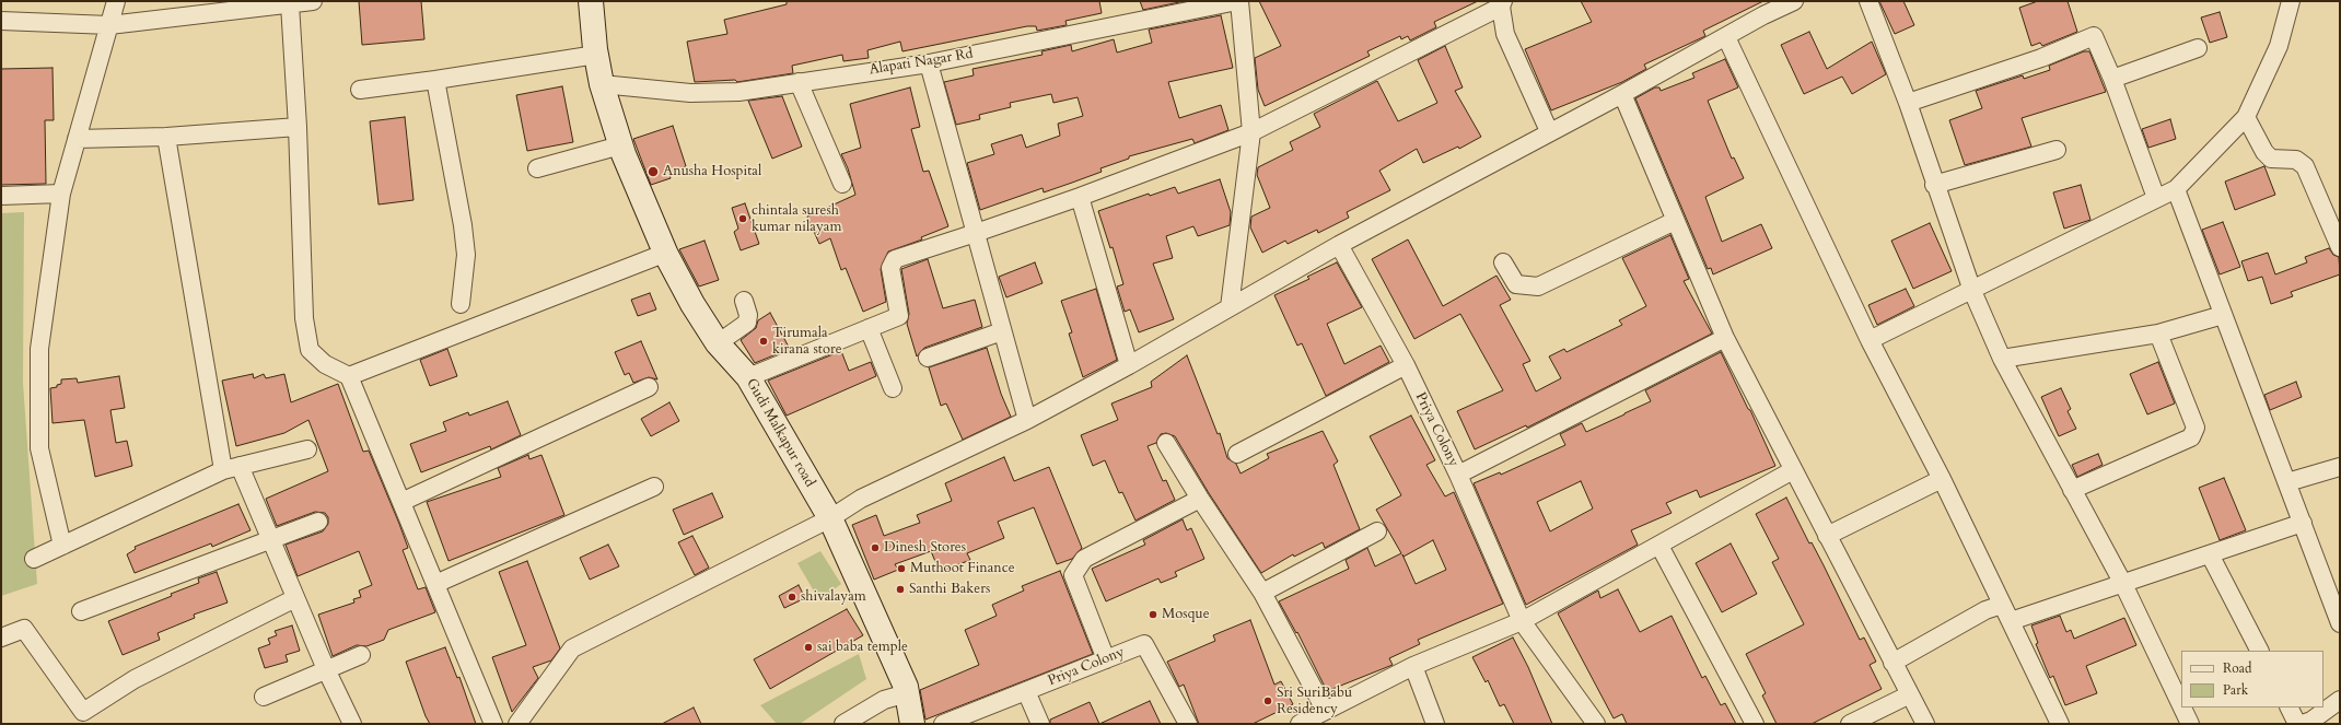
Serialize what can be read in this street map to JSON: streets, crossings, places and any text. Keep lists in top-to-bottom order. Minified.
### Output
{"streets":{"street":["Alapati Nagar Rd","Priya Colony","Gudi Malkapur road"]},"crossings":[["Alapati Nagar Rd","Gudi Malkapur road"]],"places":["Anusha Hospital","chintala suresh kumar nilayam","Tirumala kirana store","Dinesh Stores","Muthoot Finance","Santhi Bakers","shivalayam","Mosque","sai baba temple","Sri SuriBabu Residency"],"legend":["Road","Park"]}
